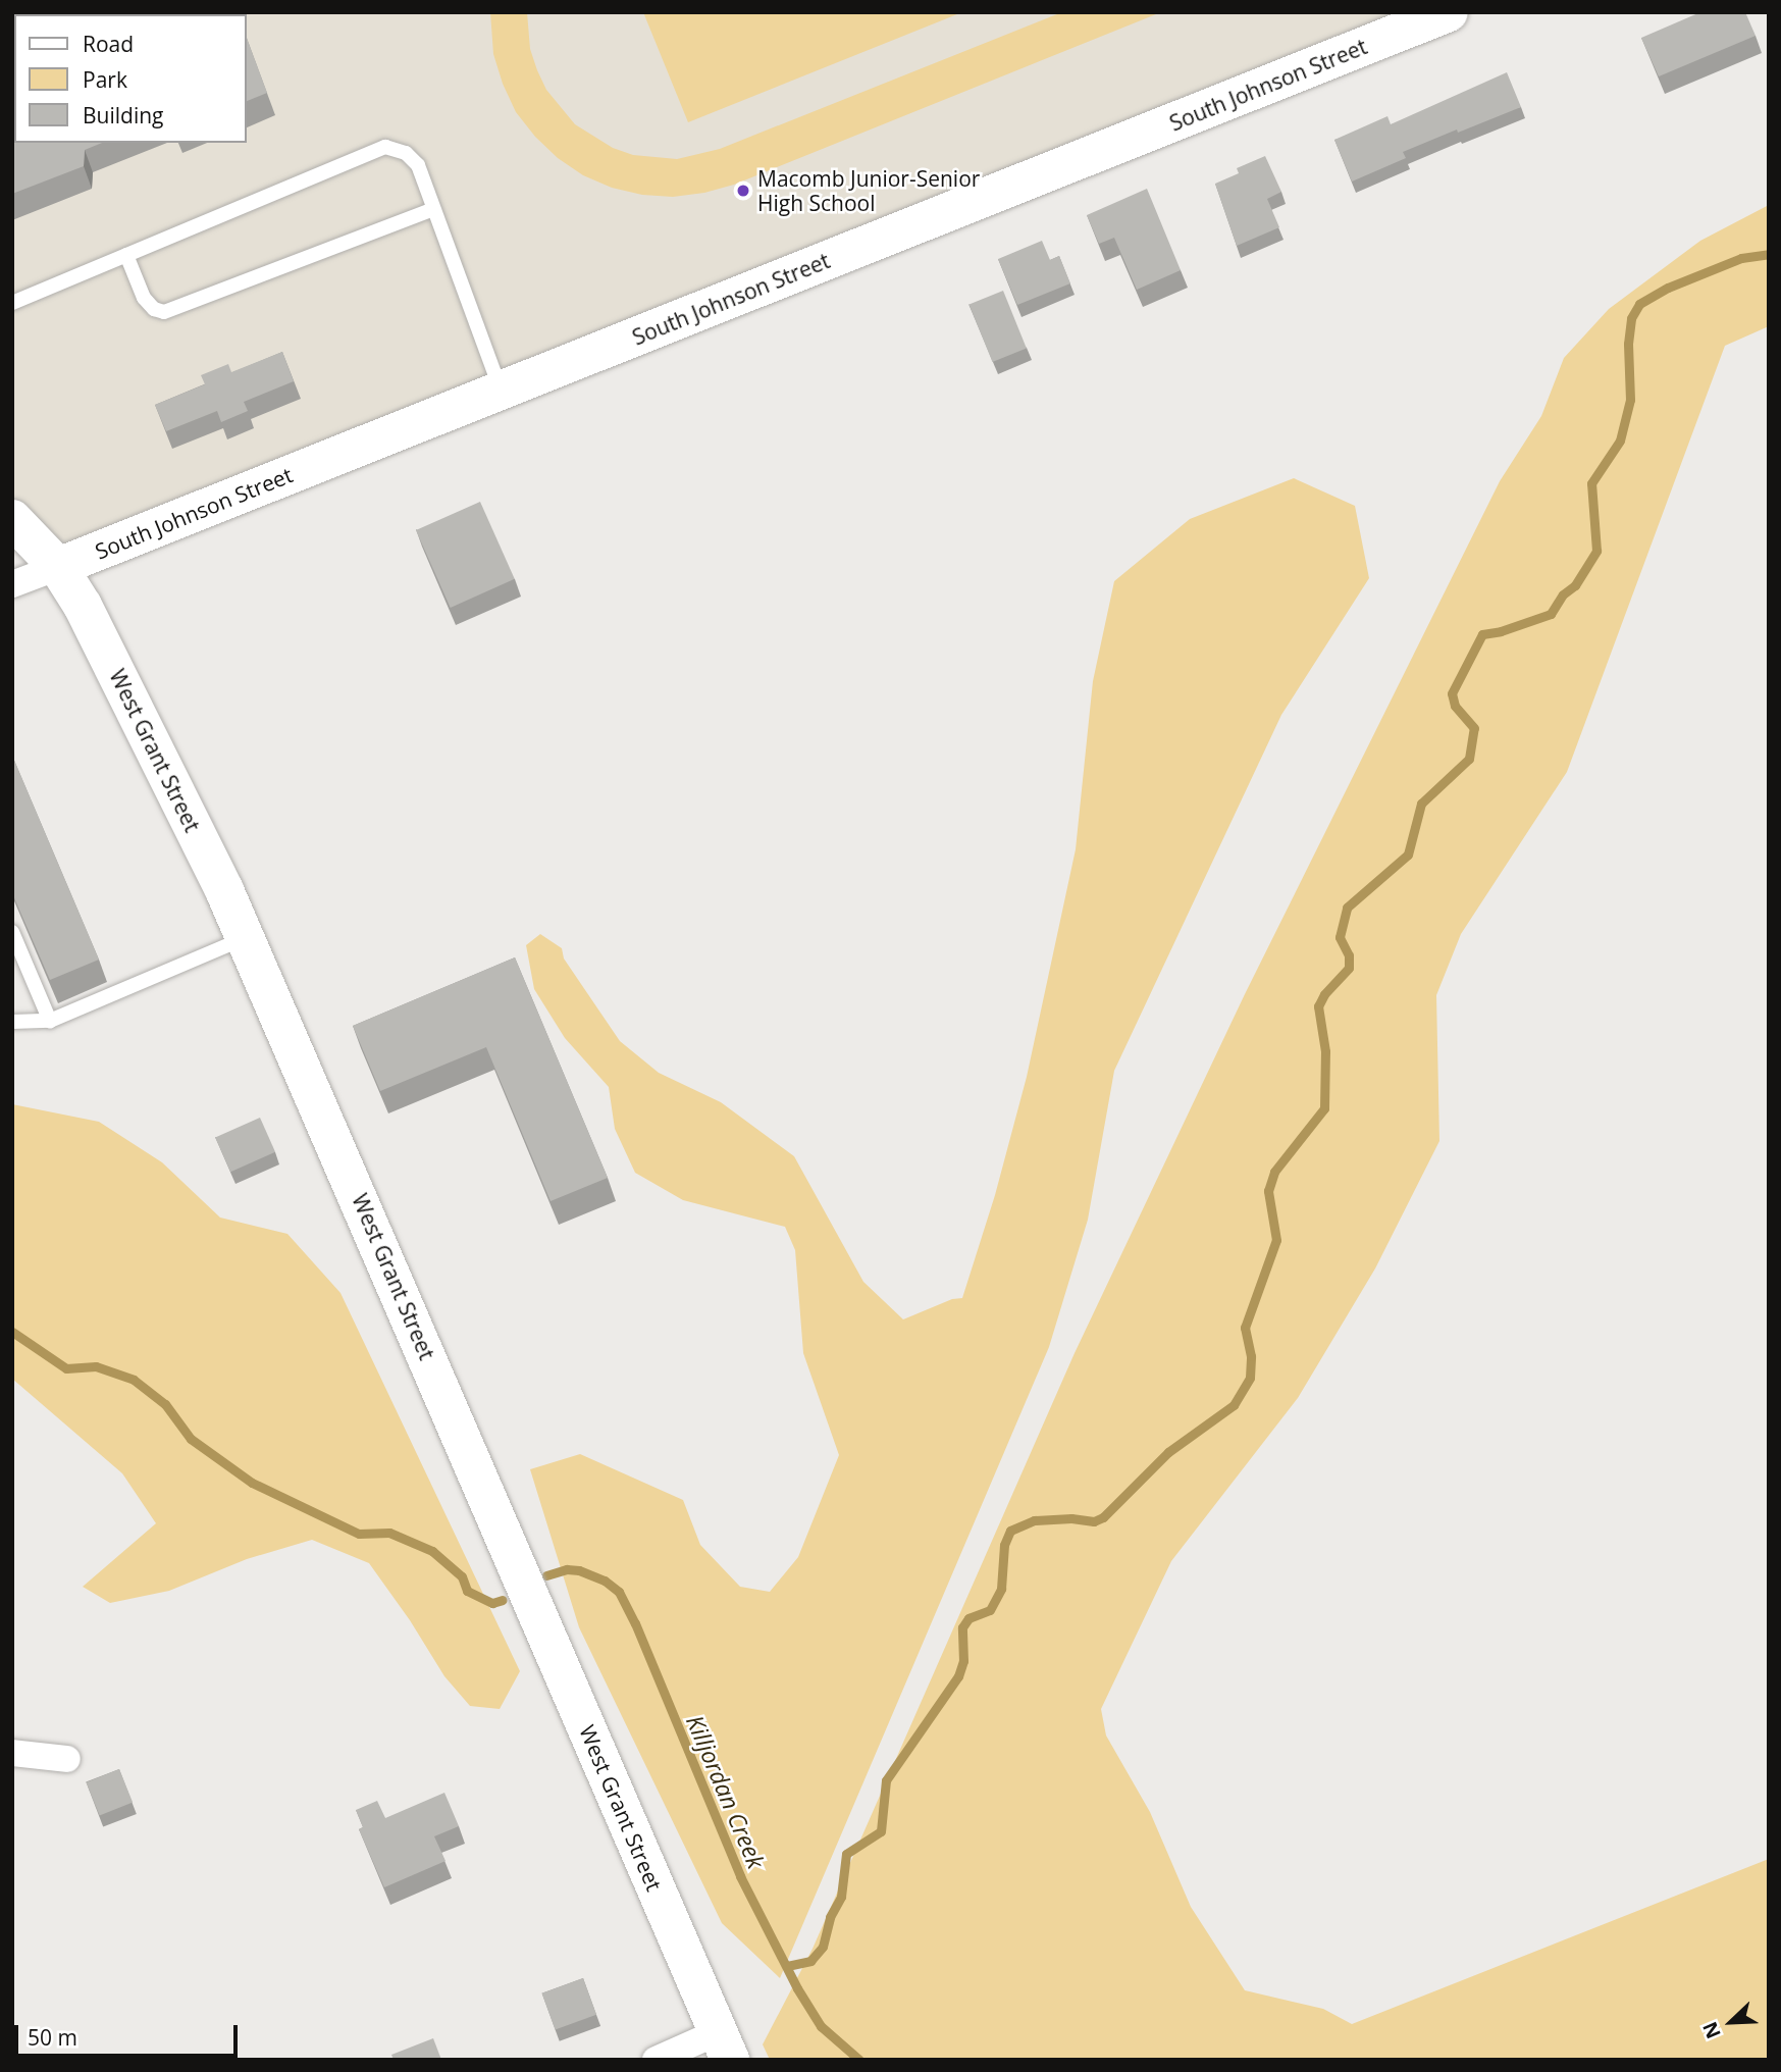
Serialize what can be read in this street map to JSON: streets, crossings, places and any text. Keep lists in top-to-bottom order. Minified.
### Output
{"streets":{"main road":["South Johnson Street","West Grant Street"]},"crossings":[["South Johnson Street","West Grant Street"]],"water":["Killjordan Creek"],"places":["Macomb Junior-Senior High School"],"legend":["Road","Park","Building"],"scale_bar":"50 m","north":"bottom left"}
